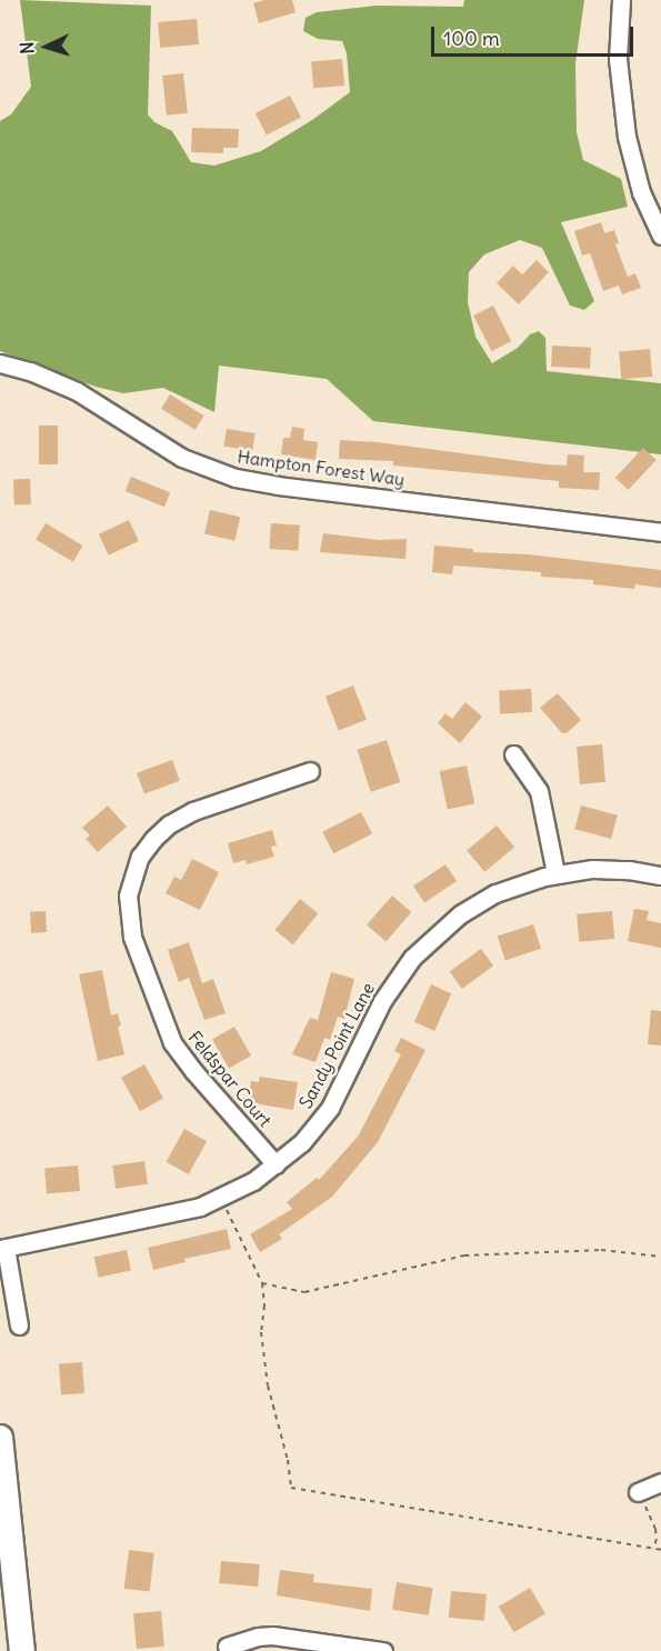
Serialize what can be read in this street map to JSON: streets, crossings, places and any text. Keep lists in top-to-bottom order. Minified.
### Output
{"streets":{"street":["Hampton Forest Way","Sandy Point Lane","Feldspar Court"]},"crossings":[["Sandy Point Lane","Feldspar Court"]],"scale_bar":"100 m","north":"left"}
